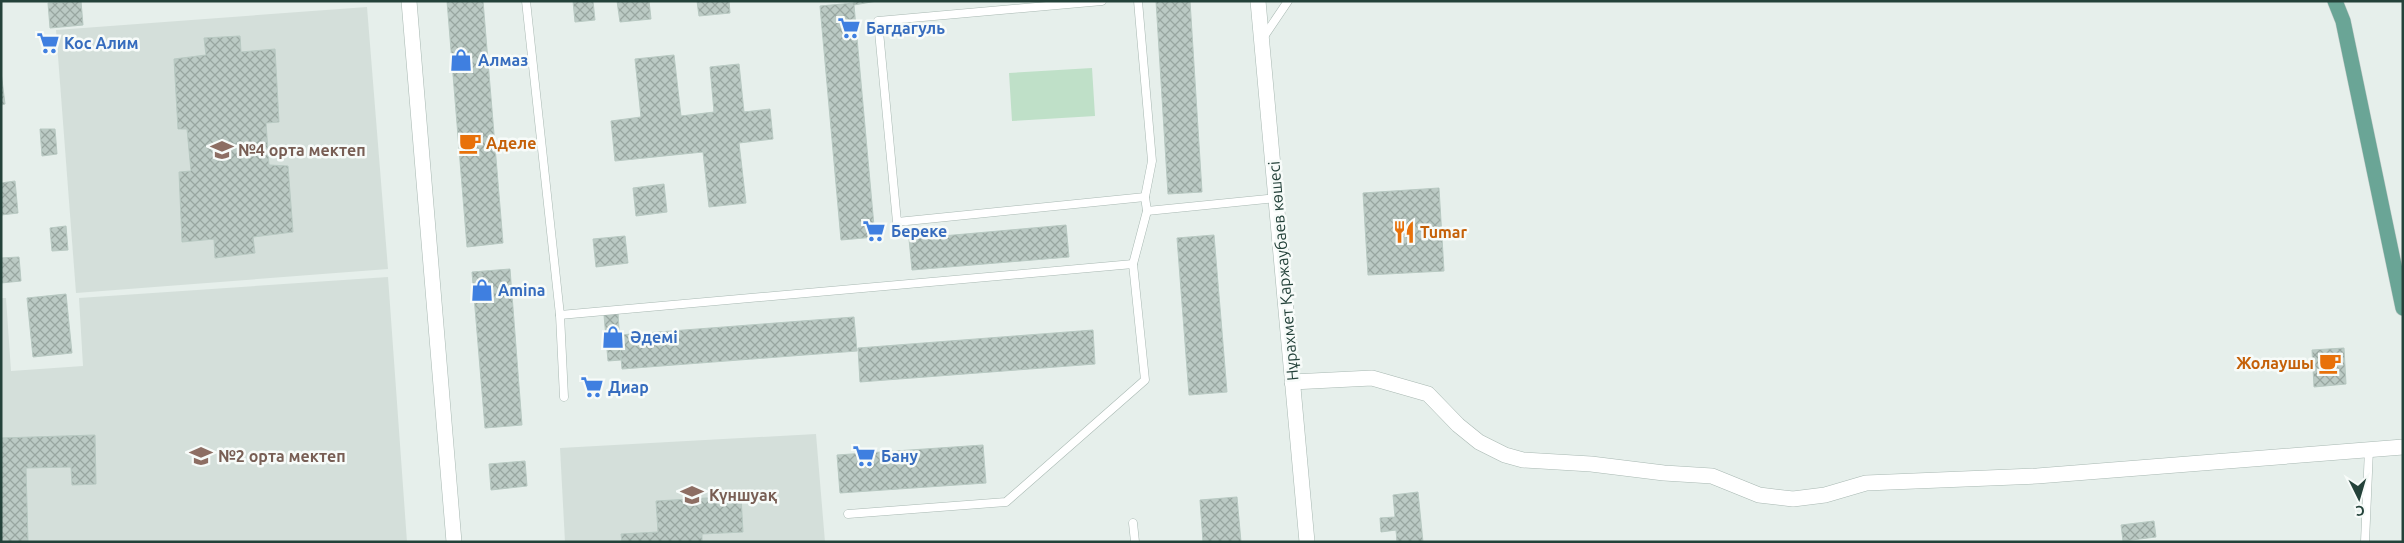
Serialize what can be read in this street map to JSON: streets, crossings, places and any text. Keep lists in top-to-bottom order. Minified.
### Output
{"streets":{"street":["Нұрахмет Қаржаубаев көшесі"]},"places":{"supermarket":["Багдагуль","Кос Алим","Береке","Диар","Бану"],"shop":["Алмаз","Amina","Әдемі"],"cafe":["Аделе","Жолаушы"],"school or university":["№4 орта мектеп","№2 орта мектеп","Күншуақ"],"restaurant":["Tumar"]},"north":"bottom"}
